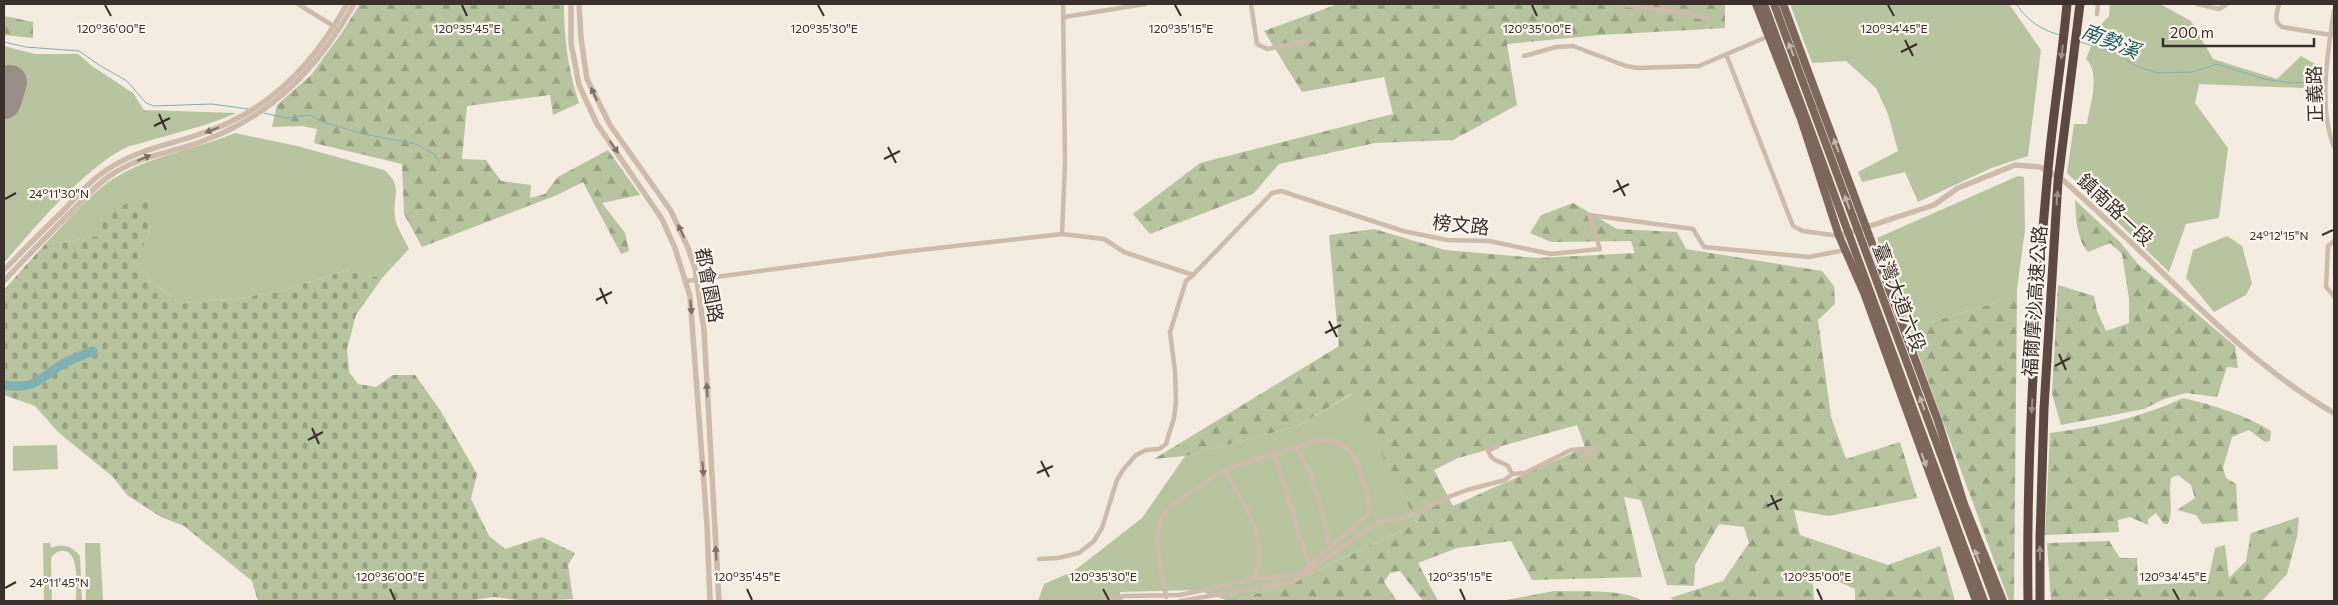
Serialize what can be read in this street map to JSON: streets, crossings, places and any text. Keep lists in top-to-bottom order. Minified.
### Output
{"streets":{"highway":["福爾摩沙高速公路"],"main road":["臺灣大道六段"],"street":["正義路","鎮南路一段","榜文路","都會園路"]},"crossings":[["鎮南路一段","臺灣大道六段"],["榜文路","臺灣大道六段"]],"water":["南勢溪"],"scale_bar":"200 m","coordinates":["120°35'45\"E","120°35'15\"E","120°36'00\"E","120°35'30\"E","120°35'00\"E","120°34'45\"E","24°11'30\"N","24°12'15\"N","24°11'45\"N"]}
